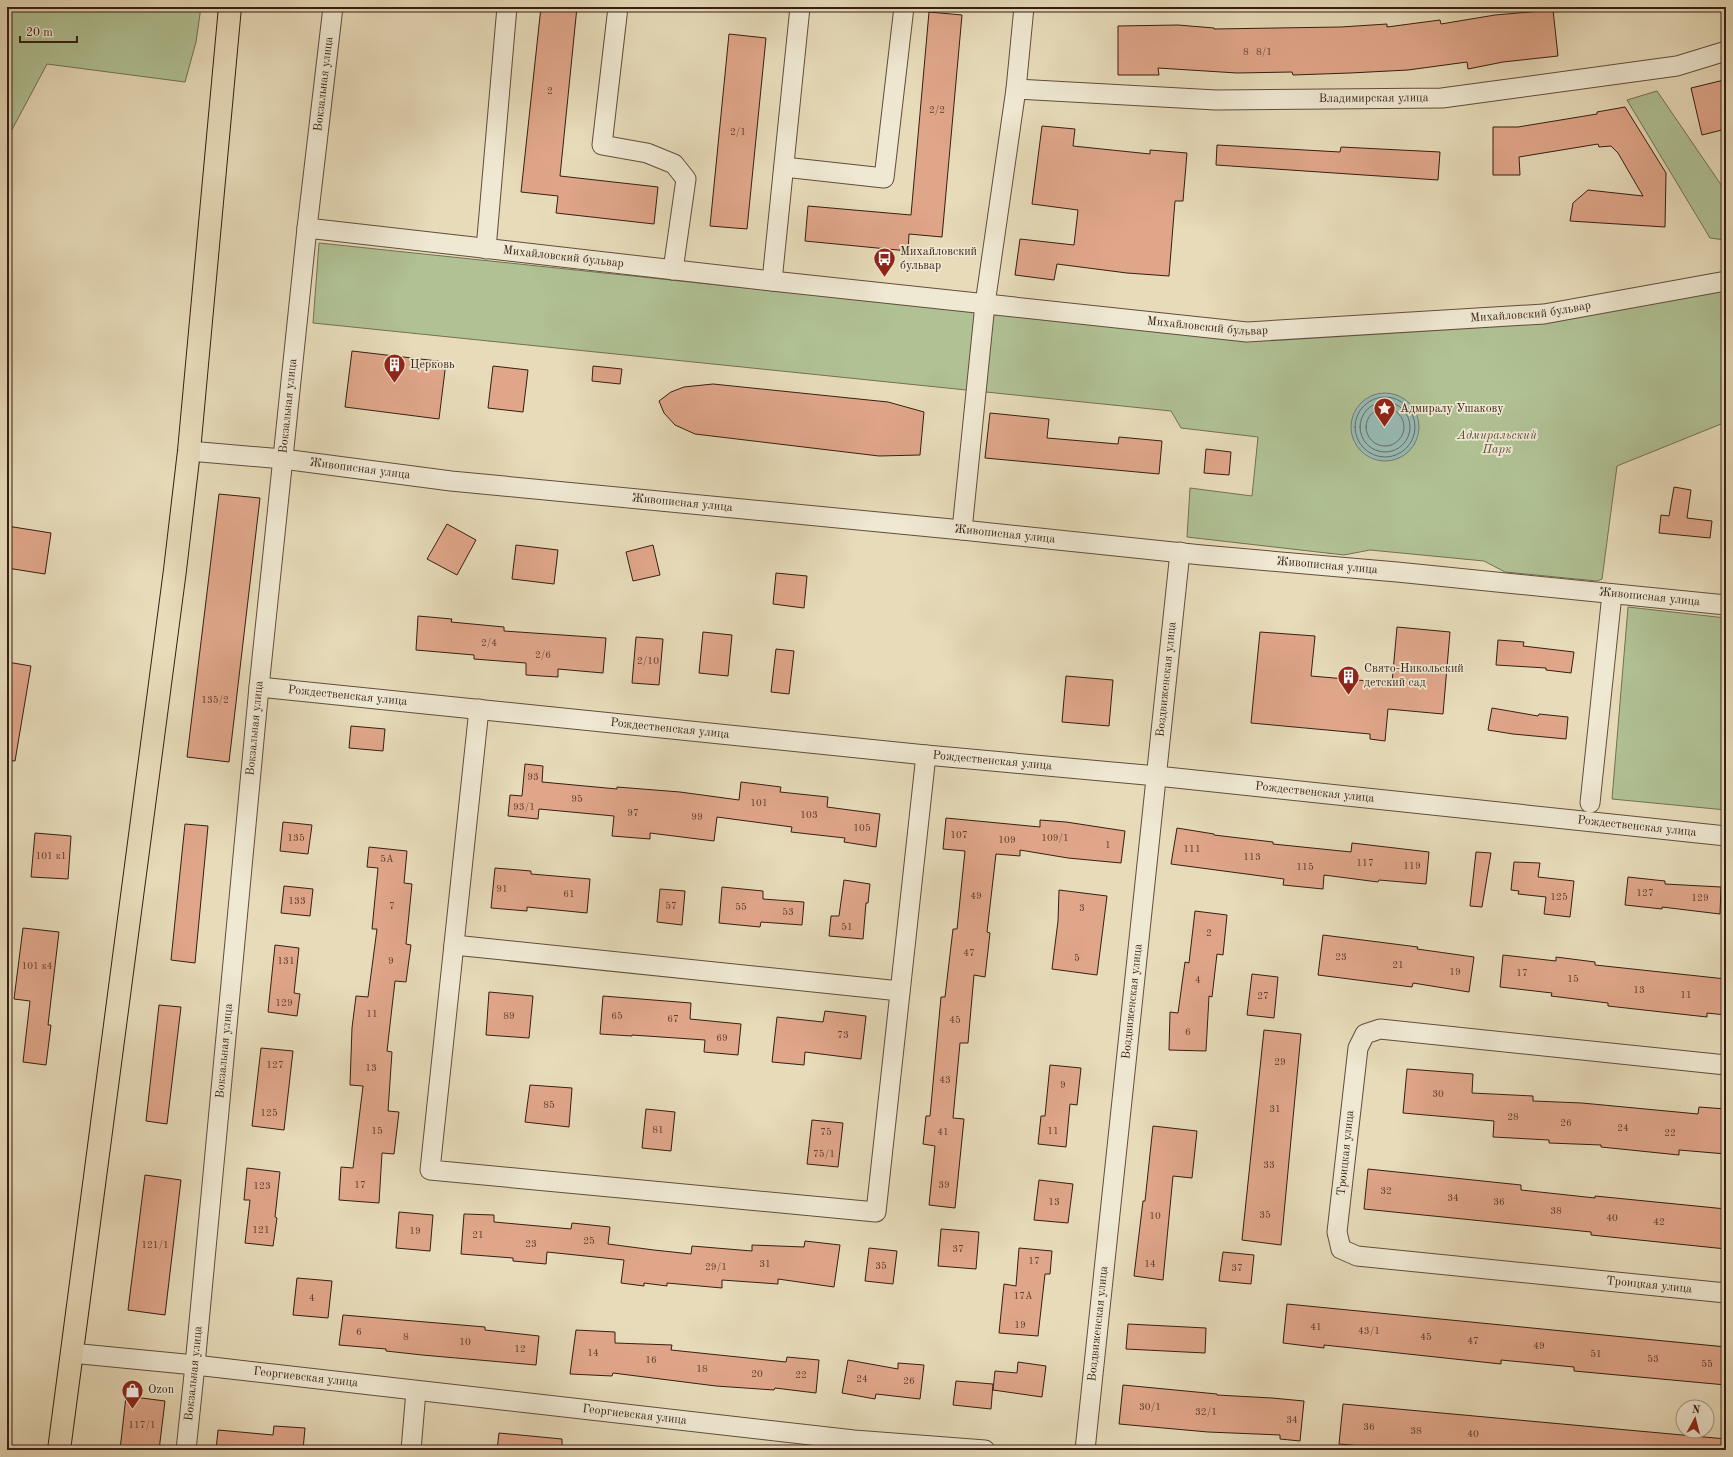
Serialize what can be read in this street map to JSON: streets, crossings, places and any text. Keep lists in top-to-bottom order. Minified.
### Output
{"streets":{"street":["Вокзальная улица","Владимирская улица","Михайловский бульвар","Живописная улица","Воздвиженская улица","Рождественская улица","Троицкая улица","Георгиевская улица"]},"crossings":[["Вокзальная улица","Михайловский бульвар"],["Вокзальная улица","Живописная улица"],["Вокзальная улица","Рождественская улица"],["Вокзальная улица","Георгиевская улица"],["Живописная улица","Воздвиженская улица"],["Воздвиженская улица","Рождественская улица"]],"parks":["Адмиральский Парк"],"places":{"bus stop":["Михайловский бульвар"],"building":["Церковь","Свято-Никольский детский сад"],"place":["Адмиралу Ушакову"],"shop":["Ozon"]},"house_numbers":["8","8/1","2","2/2","2/1","2/4","2/6","2/10","135/2","93","95","101","93/1","97","103","99","105","107","135","109/1","109","1","111","101 к1","113","5А","117","119","115","91","127","61","49","125","129","133","7","57","55","3","53","51","2","47","23","5","131","9","21","101 к4","19","17","15","4","13","11","27","129","11","89","65","67","45","6","73","69","29","127","13","43","9","30","85","31","125","28","26","24","81","15","11","75","41","22","75/1","33","17","39","123","32","34","13","36","38","35","10","40","42","121","19","21","25","23","121/1","37","17","31","14","35","29/1","37","17А","4","19","41","43/1","6","8","45","47","10","49","12","14","51","53","16","55","18","20","22","24","26","30/1","32/1","34","117/1","36","38","40"],"scale_bar":"20 m","north":"top"}
